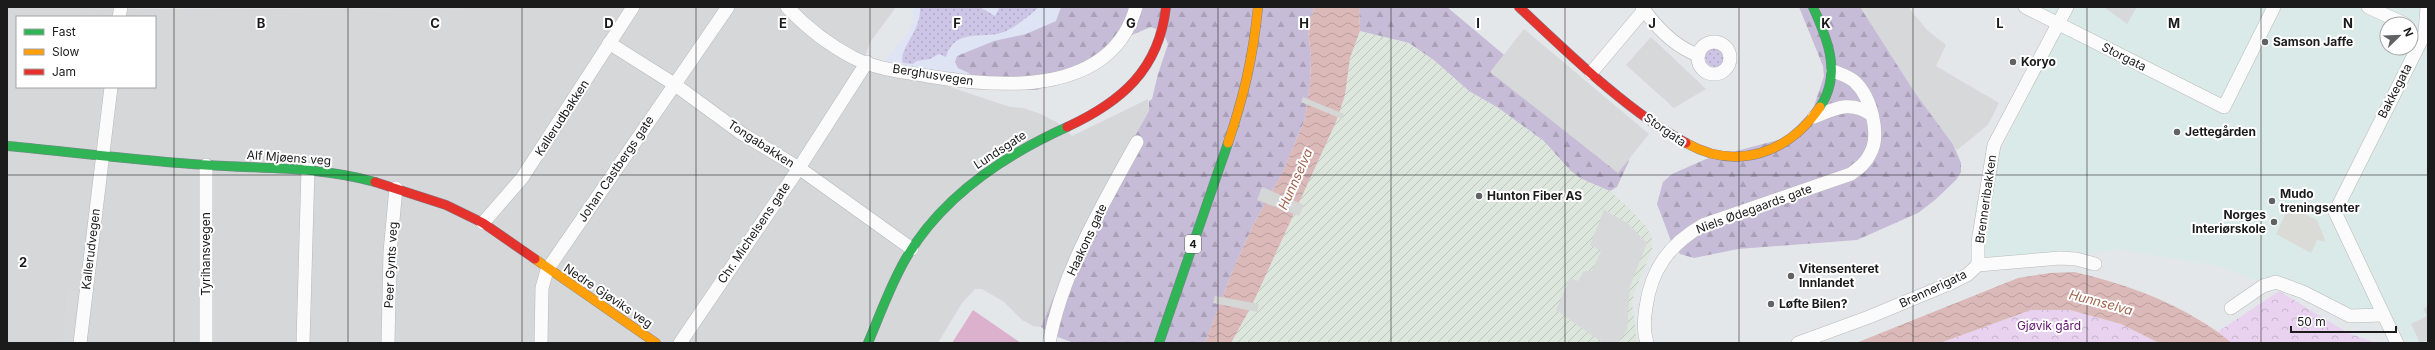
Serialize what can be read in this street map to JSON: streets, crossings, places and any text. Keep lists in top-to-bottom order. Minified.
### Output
{"streets":{"main road":["Storgata","Lundsgate","Alf Mjøens veg","4","Nedre Gjøviks veg"],"street":["Berghusvegen","Bakkegata","Kallerudbakken","Tongabakken","Johan Castbergs gate","Brenneribakken","Niels Ødegaards gate","Chr. Michelsens gate","Haakons gate","Kallerudvegen","Tyrihansvegen","Peer Gynts veg","Brennerigata"]},"crossings":[["Storgata","Brenneribakken"],["Storgata","Niels Ødegaards gate"],["Berghusvegen","Chr. Michelsens gate"],["Kallerudbakken","Tongabakken"],["Kallerudbakken","Alf Mjøens veg"],["Tongabakken","Lundsgate"],["Tongabakken","Johan Castbergs gate"],["Tongabakken","Chr. Michelsens gate"],["Alf Mjøens veg","Johan Castbergs gate"],["Alf Mjøens veg","Kallerudvegen"],["Alf Mjøens veg","Tyrihansvegen"],["Alf Mjøens veg","Peer Gynts veg"],["Alf Mjøens veg","Nedre Gjøviks veg"],["Johan Castbergs gate","Nedre Gjøviks veg"],["Brenneribakken","Brennerigata"]],"water":["Hunnselva"],"parks":["Gjøvik gård"],"places":["Samson Jaffe","Koryo","Jettegården","Hunton Fiber AS","Mudo treningsenter","Norges Interiørskole","Vitensenteret Innlandet","Løfte Bilen?"],"legend":["Fast","Slow","Jam"],"scale_bar":"50 m","north":"top right","grid":{"columns":["B","C","D","E","F","G","H","I","J","K","L","M","N"],"rows":["2"]}}
